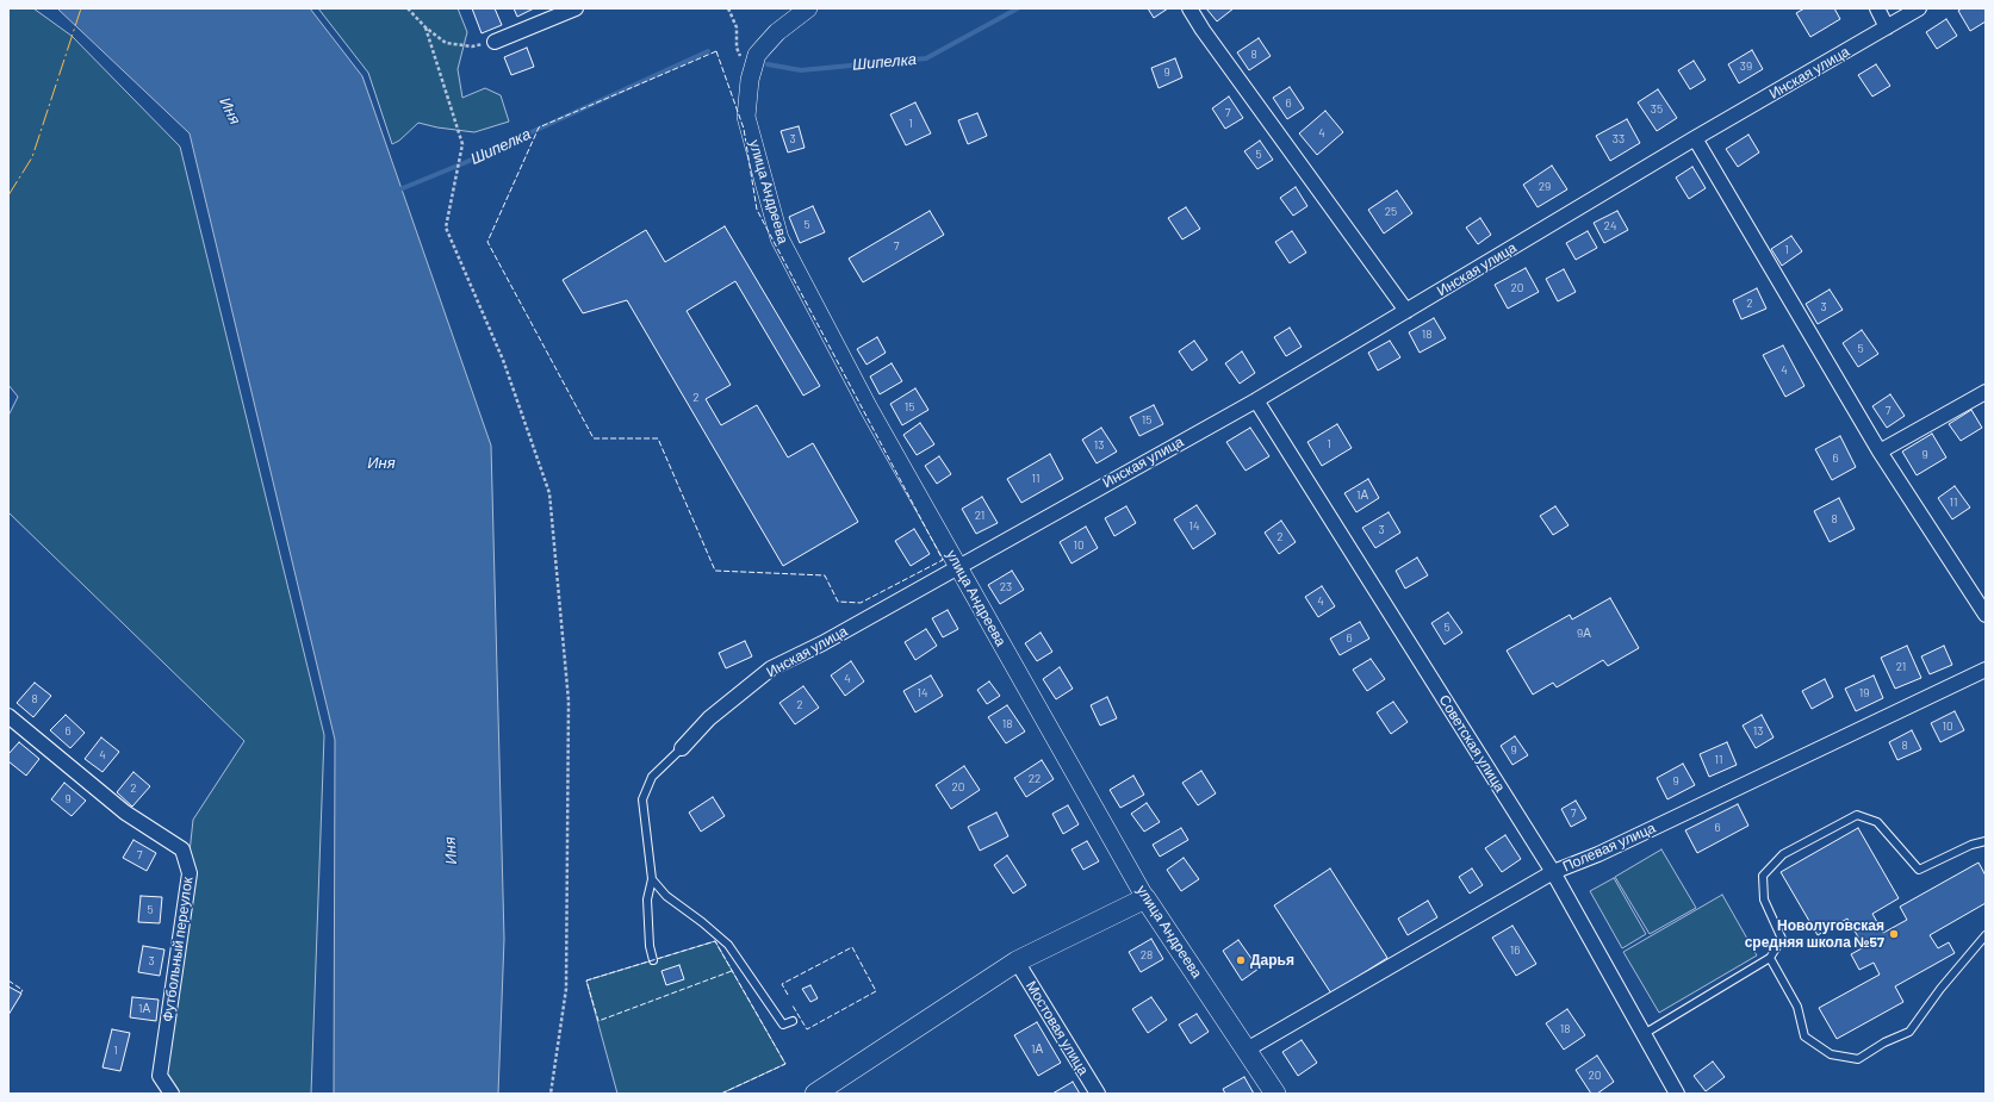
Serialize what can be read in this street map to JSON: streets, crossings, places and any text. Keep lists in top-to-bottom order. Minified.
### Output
{"streets":{"main road":["улица Андреева"],"street":["Инская улица","Советская улица","Полевая улица","Футбольный переулок","Мостовая улица"]},"crossings":[["Инская улица","улица Андреева"],["Инская улица","Советская улица"],["улица Андреева","Полевая улица"],["Советская улица","Полевая улица"]],"water":["Шипелка","Иня"],"places":["Новолуговская средняя школа №57","Дарья"],"house_numbers":["8","39","9","6","35","7","1","4","3","33","5","29","25","5","24","7","1","20","2","3","18","5","4","2","15","7","15","1","13","9","6","11","1А","11","21","8","14","3","2","10","23","4","5","9А","6","21","4","14","19","8","2","18","10","6","13","8","9","4","11","22","9","20","2","9","7","6","7","5","16","28","3","1А","18","1А","1","20"]}
